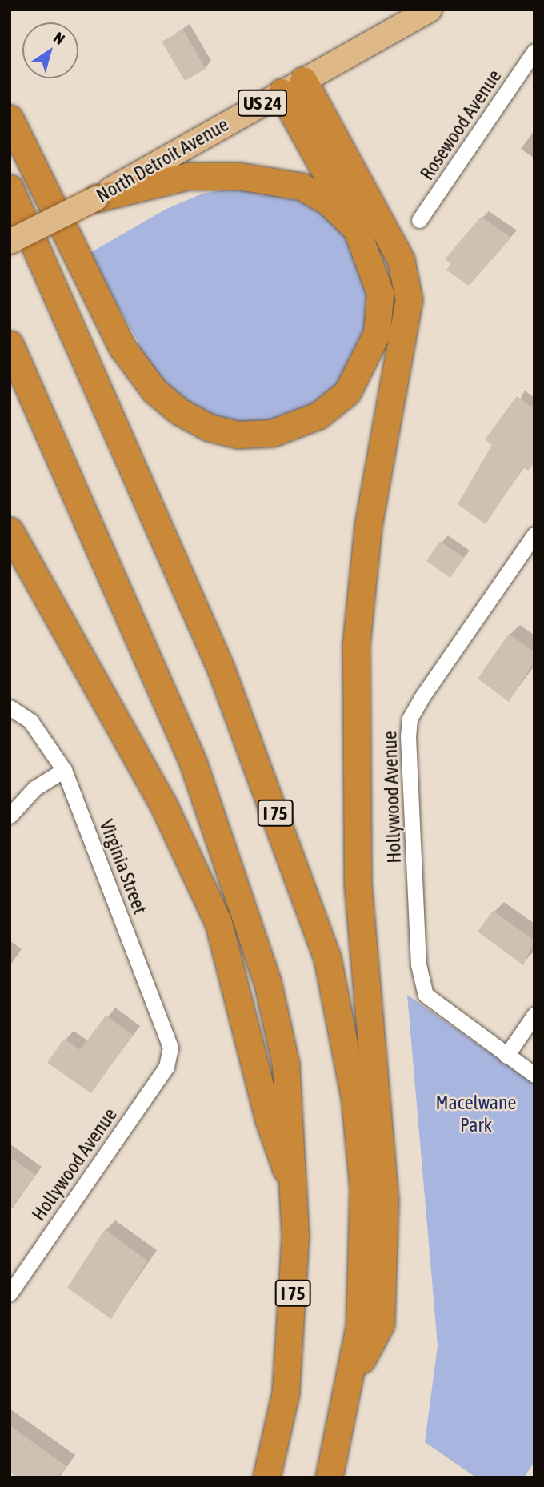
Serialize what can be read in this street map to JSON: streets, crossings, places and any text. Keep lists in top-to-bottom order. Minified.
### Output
{"streets":{"highway":["I 75"],"main road":["US 24","North Detroit Avenue"],"street":["Rosewood Avenue","Hollywood Avenue","Virginia Street"]},"crossings":[["Hollywood Avenue","Virginia Street"]],"parks":["Macelwane Park"],"north":"top right"}
